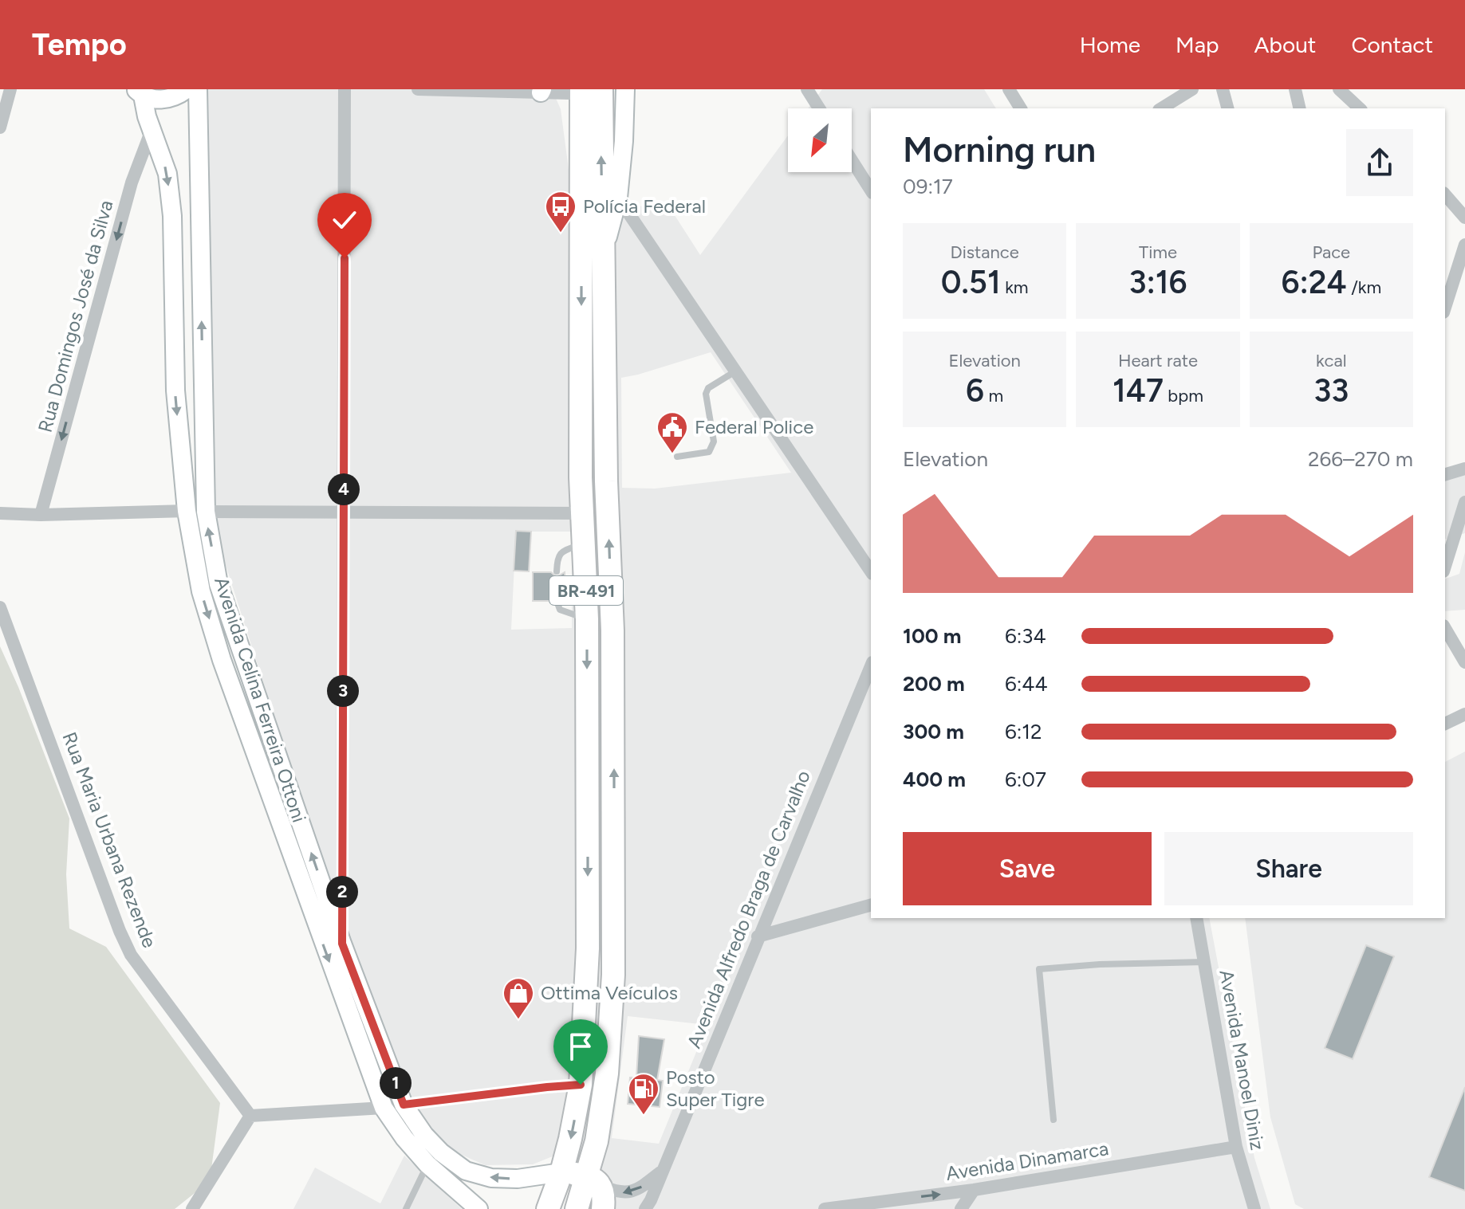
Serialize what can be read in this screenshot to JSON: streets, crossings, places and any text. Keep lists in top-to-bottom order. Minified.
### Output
{"streets":{"highway":["BR-491"],"main road":["Avenida Celina Ferreira Ottoni"],"street":["Rua Domingos José da Silva","Rua Maria Urbana Rezende","Avenida Alfredo Braga de Carvalho","Avenida Manoel Diniz","Avenida Dinamarca"]},"crossings":[["Rua Domingos José da Silva","Avenida Celina Ferreira Ottoni"],["BR-491","Avenida Celina Ferreira Ottoni"],["Avenida Manoel Diniz","Avenida Dinamarca"]],"one_way":["Rua Domingos José da Silva","Avenida Dinamarca"],"places":{"bus stop":["Polícia Federal"],"public building":["Federal Police"],"shop":["Ottima Veículos"],"fuel station":["Posto Super Tigre"]},"north":"bottom left","page":{"header":"Tempo","nav":["Home","Map","About","Contact"],"heading":["Morning run","09:17"],"stats":[["Distance","0.51 km"],["Time","3:16"],["Pace","6:24 /km"],["Elevation","6 m"],["Heart rate","147 bpm"],["kcal","33"]],"chart":["Elevation","266–270 m"],"pins":["4","3","2","1"],"list":[{"name":"100 m","note":"6:34"},{"name":"200 m","note":"6:44"},{"name":"300 m","note":"6:12"},{"name":"400 m","note":"6:07"}],"buttons":["Save","Share"]}}
